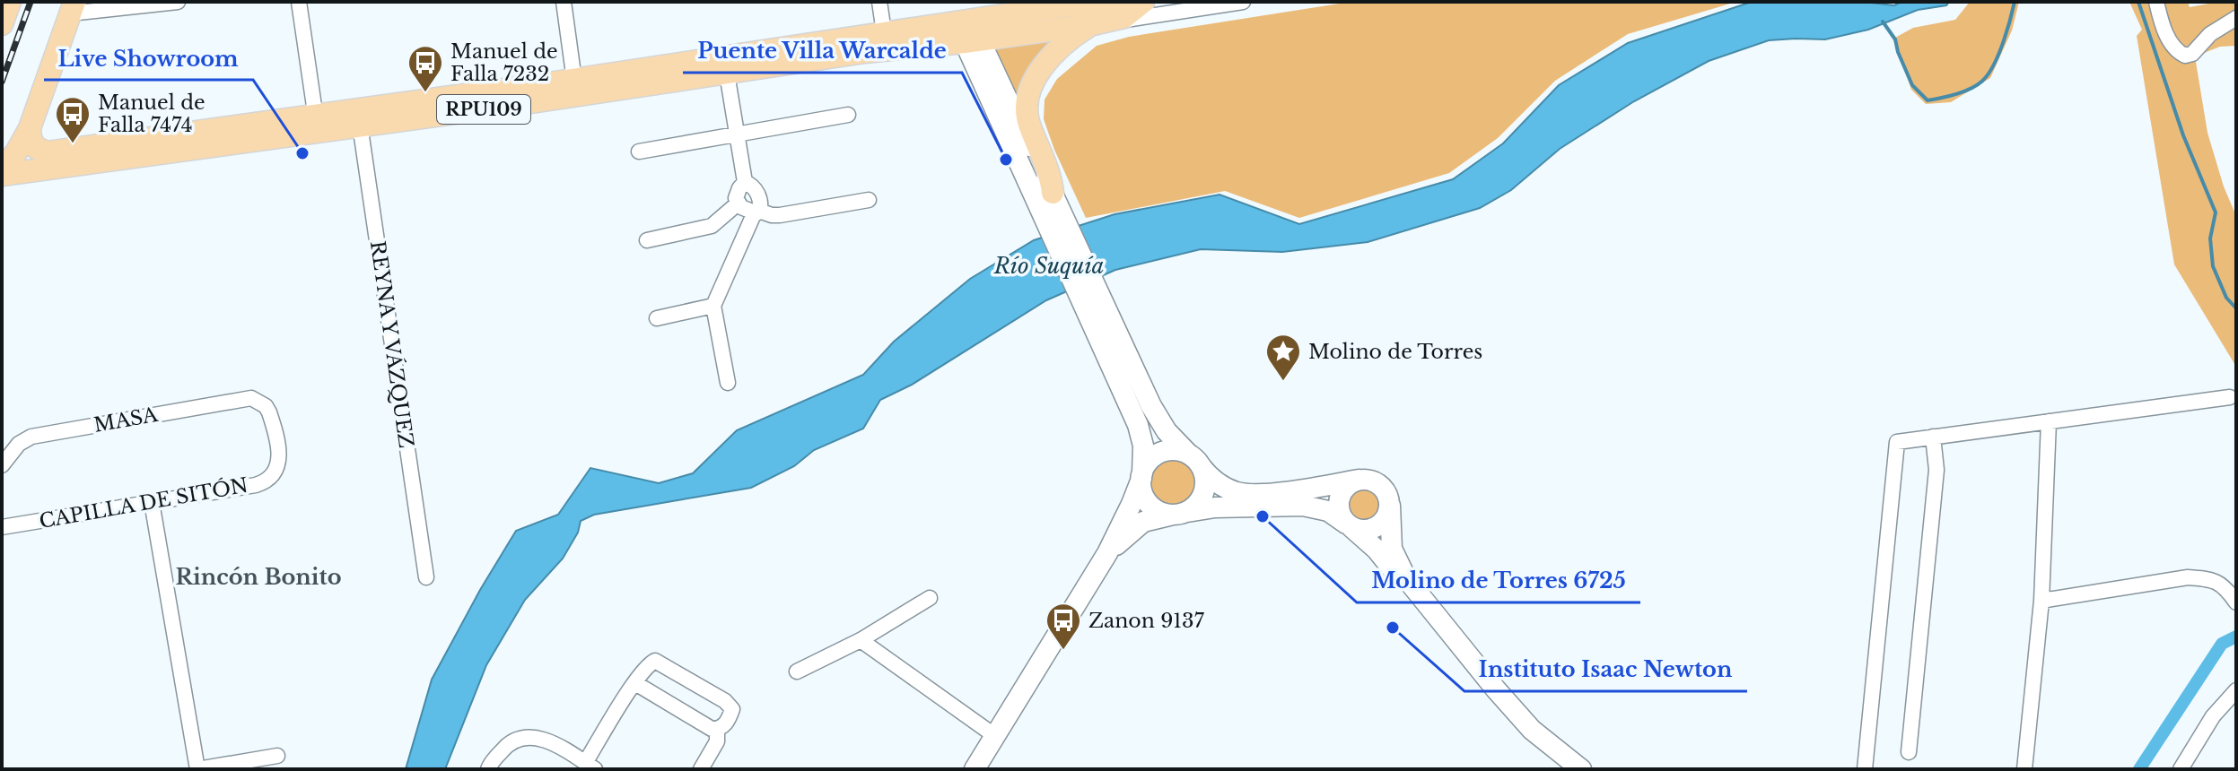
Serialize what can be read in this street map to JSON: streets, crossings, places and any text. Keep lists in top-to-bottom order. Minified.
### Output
{"streets":{"main road":["RPU109"],"street":["REYNA Y VÁZQUEZ","MASA","CAPILLA DE SITÓN"]},"crossings":[["RPU109","REYNA Y VÁZQUEZ"],["MASA","CAPILLA DE SITÓN"]],"districts":["Rincón Bonito"],"water":["Río Suquía"],"places":{"bus stop":["Manuel de Falla 7232","Manuel de Falla 7474","Zanon 9137"],"other":["Live Showroom","Puente Villa Warcalde","Molino de Torres 6725","Instituto Isaac Newton"],"place":["Molino de Torres"]}}
